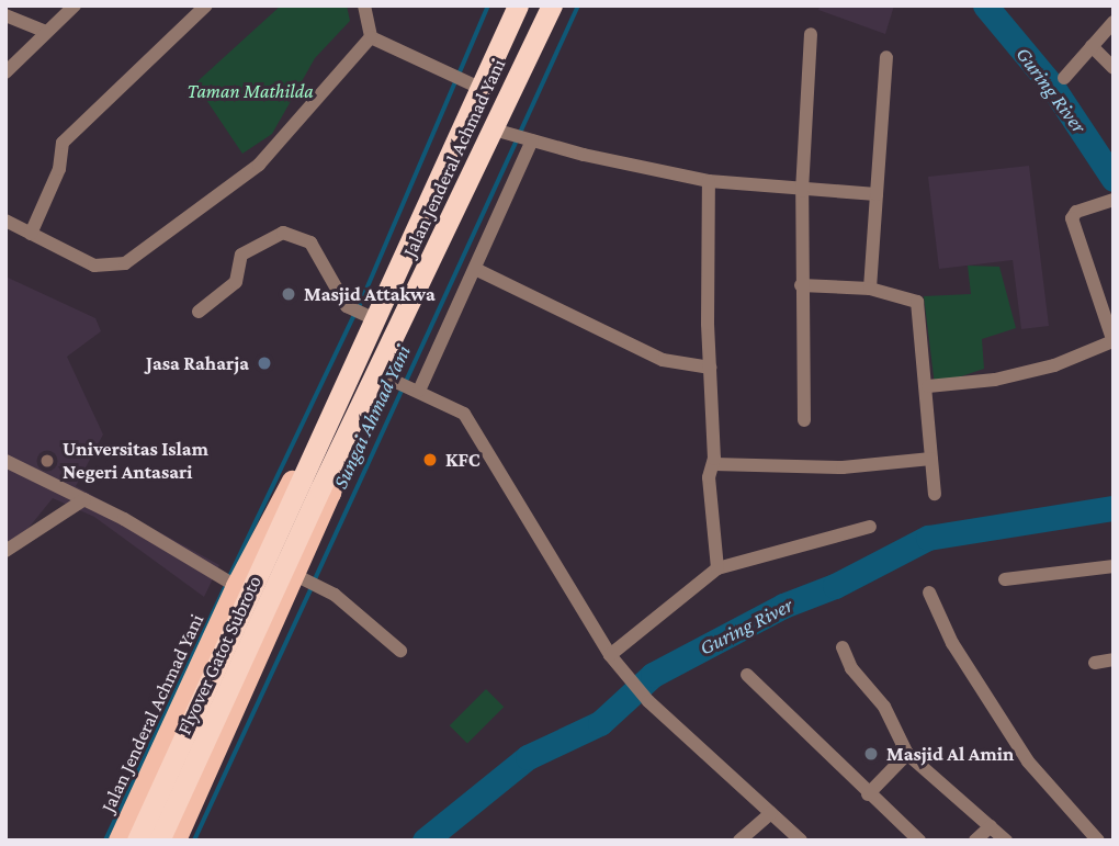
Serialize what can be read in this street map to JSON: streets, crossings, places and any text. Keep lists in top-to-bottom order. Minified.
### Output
{"streets":{"highway":["Jalan Jenderal Achmad Yani","Flyover Gatot Subroto"]},"crossings":[["Jalan Jenderal Achmad Yani","Flyover Gatot Subroto"]],"water":["Guring River","Sungai Ahmad Yani"],"parks":["Taman Mathilda"],"places":["Masjid Attakwa","Jasa Raharja","KFC","Universitas Islam Negeri Antasari","Masjid Al Amin"]}
